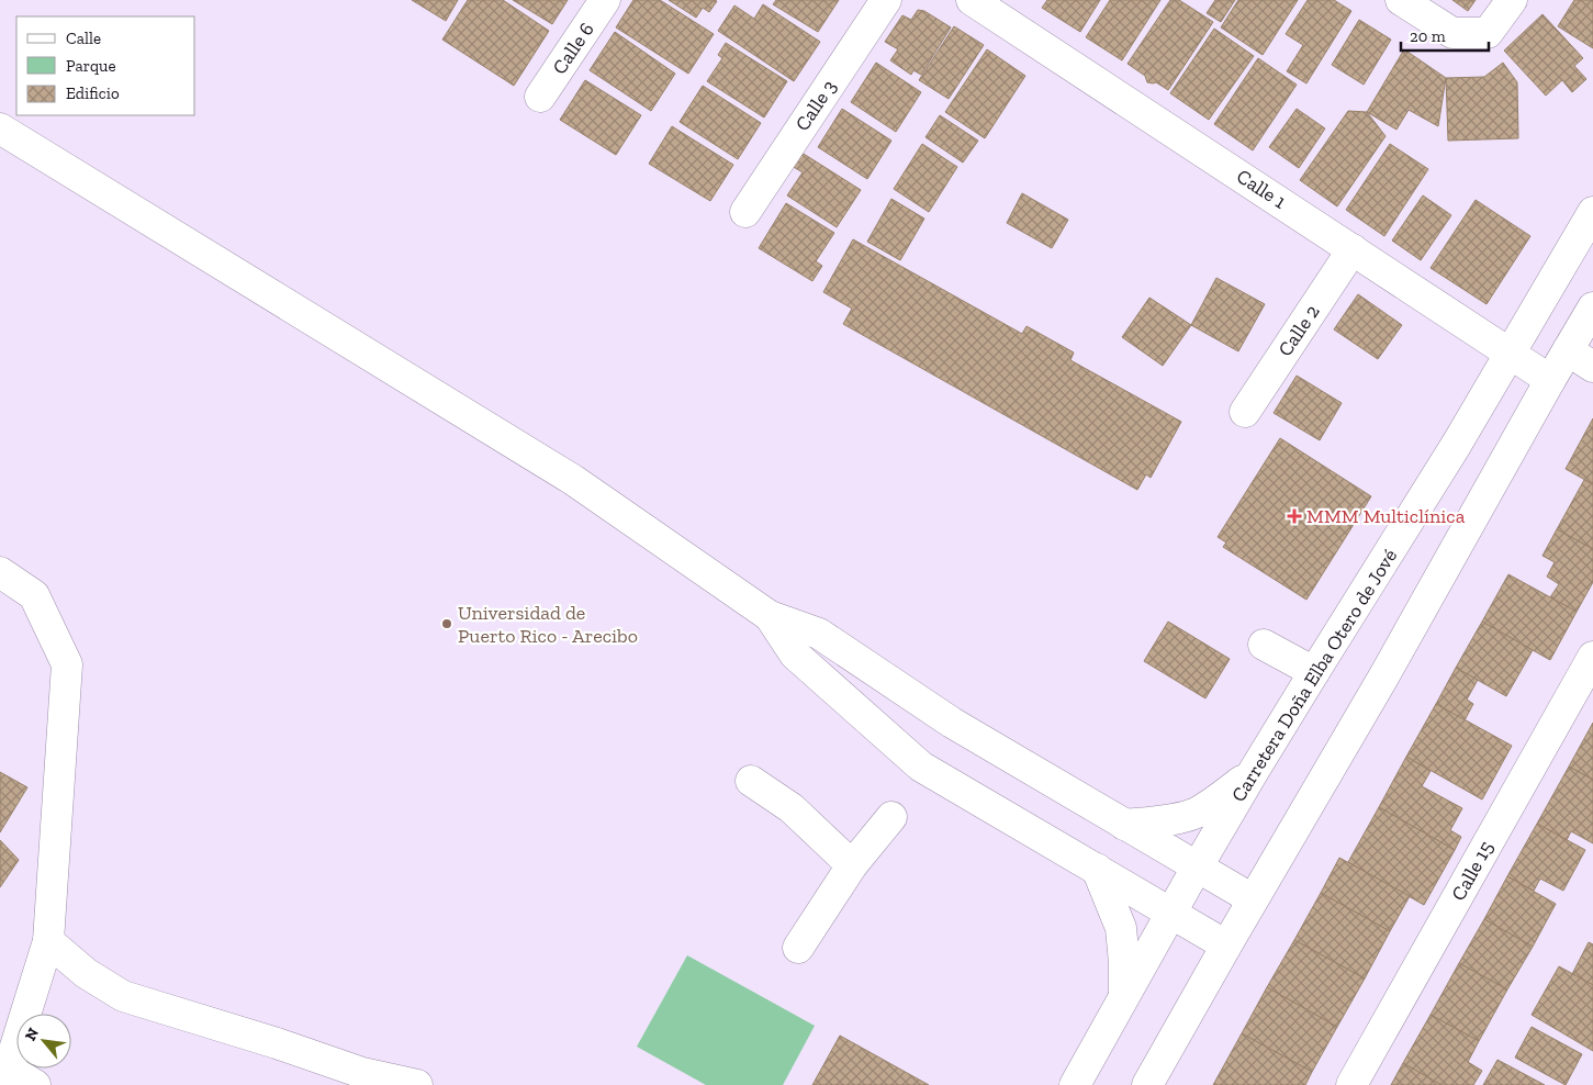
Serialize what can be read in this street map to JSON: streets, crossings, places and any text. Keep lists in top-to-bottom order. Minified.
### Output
{"streets":{"street":["Calle 6","Calle 3","Calle 1","Calle 2","Carretera Doña Elba Otero de Jové","Calle 15"]},"crossings":[["Calle 1","Calle 2"],["Calle 1","Carretera Doña Elba Otero de Jové"]],"places":{"health":["MMM Multiclínica"],"other":["Universidad de Puerto Rico - Arecibo"]},"legend":["Calle","Parque","Edificio"],"scale_bar":"20 m","north":"top left"}
